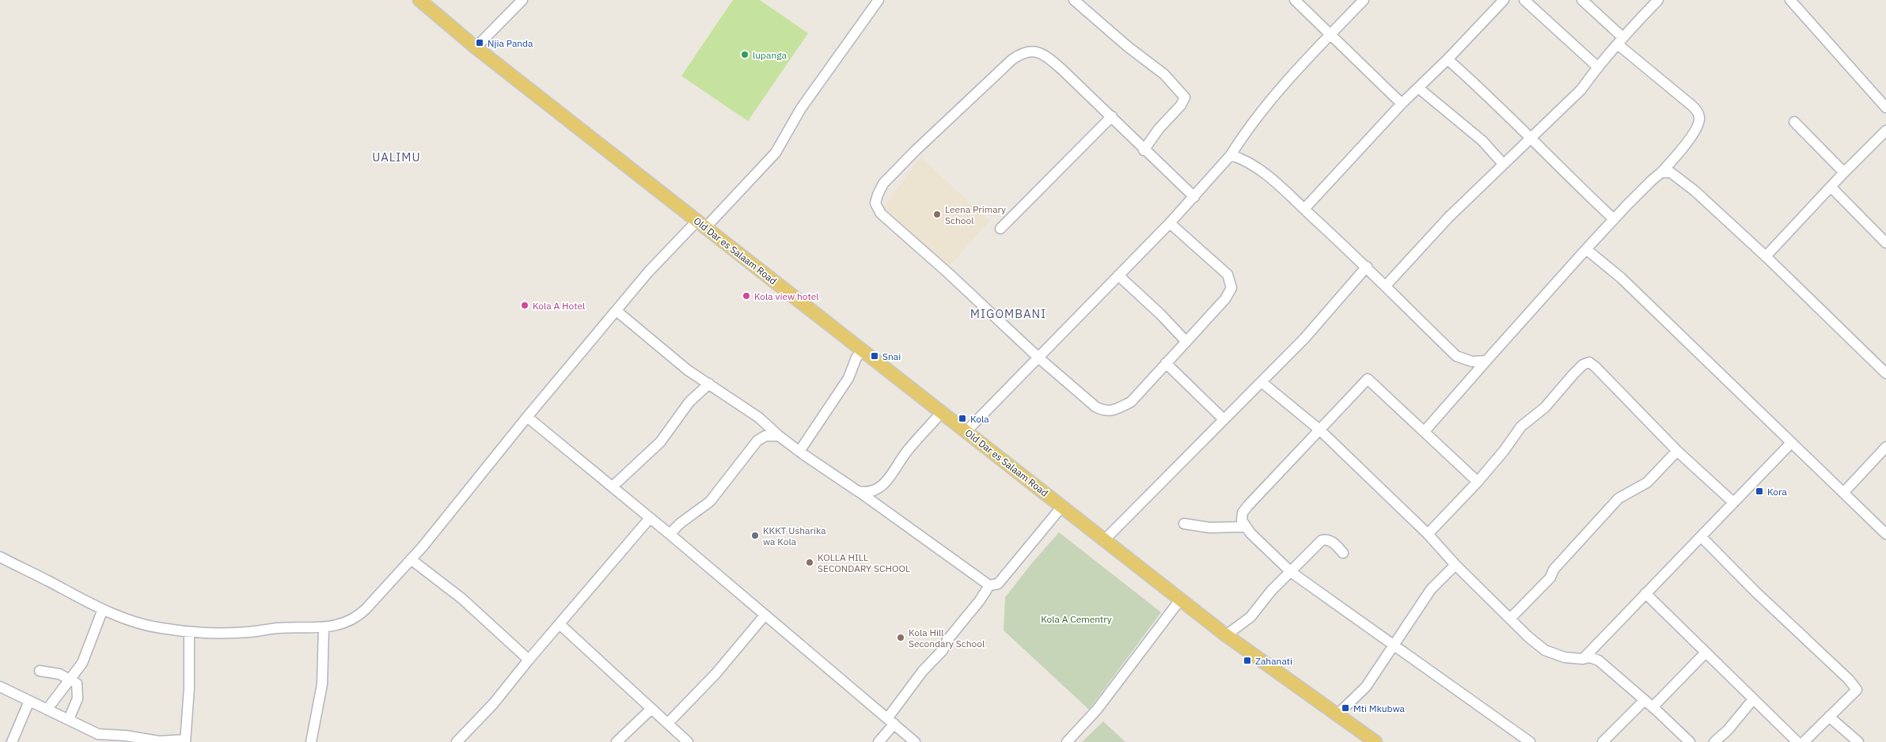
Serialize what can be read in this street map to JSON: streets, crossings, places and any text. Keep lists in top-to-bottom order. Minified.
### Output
{"streets":{"main road":["Old Dar es Salaam Road"]},"districts":["UALIMU","MIGOMBANI"],"parks":["Kola A Cementry"],"places":{"transit":["Njia Panda","Snai","Kola","Kora","Zahanati","Mti Mkubwa"],"other":["lupanga","Leena Primary School","Kola view hotel","Kola A Hotel","KKKT Usharika wa Kola","KOLLA HILL SECONDARY SCHOOL","Kola Hill Secondary School"]}}
